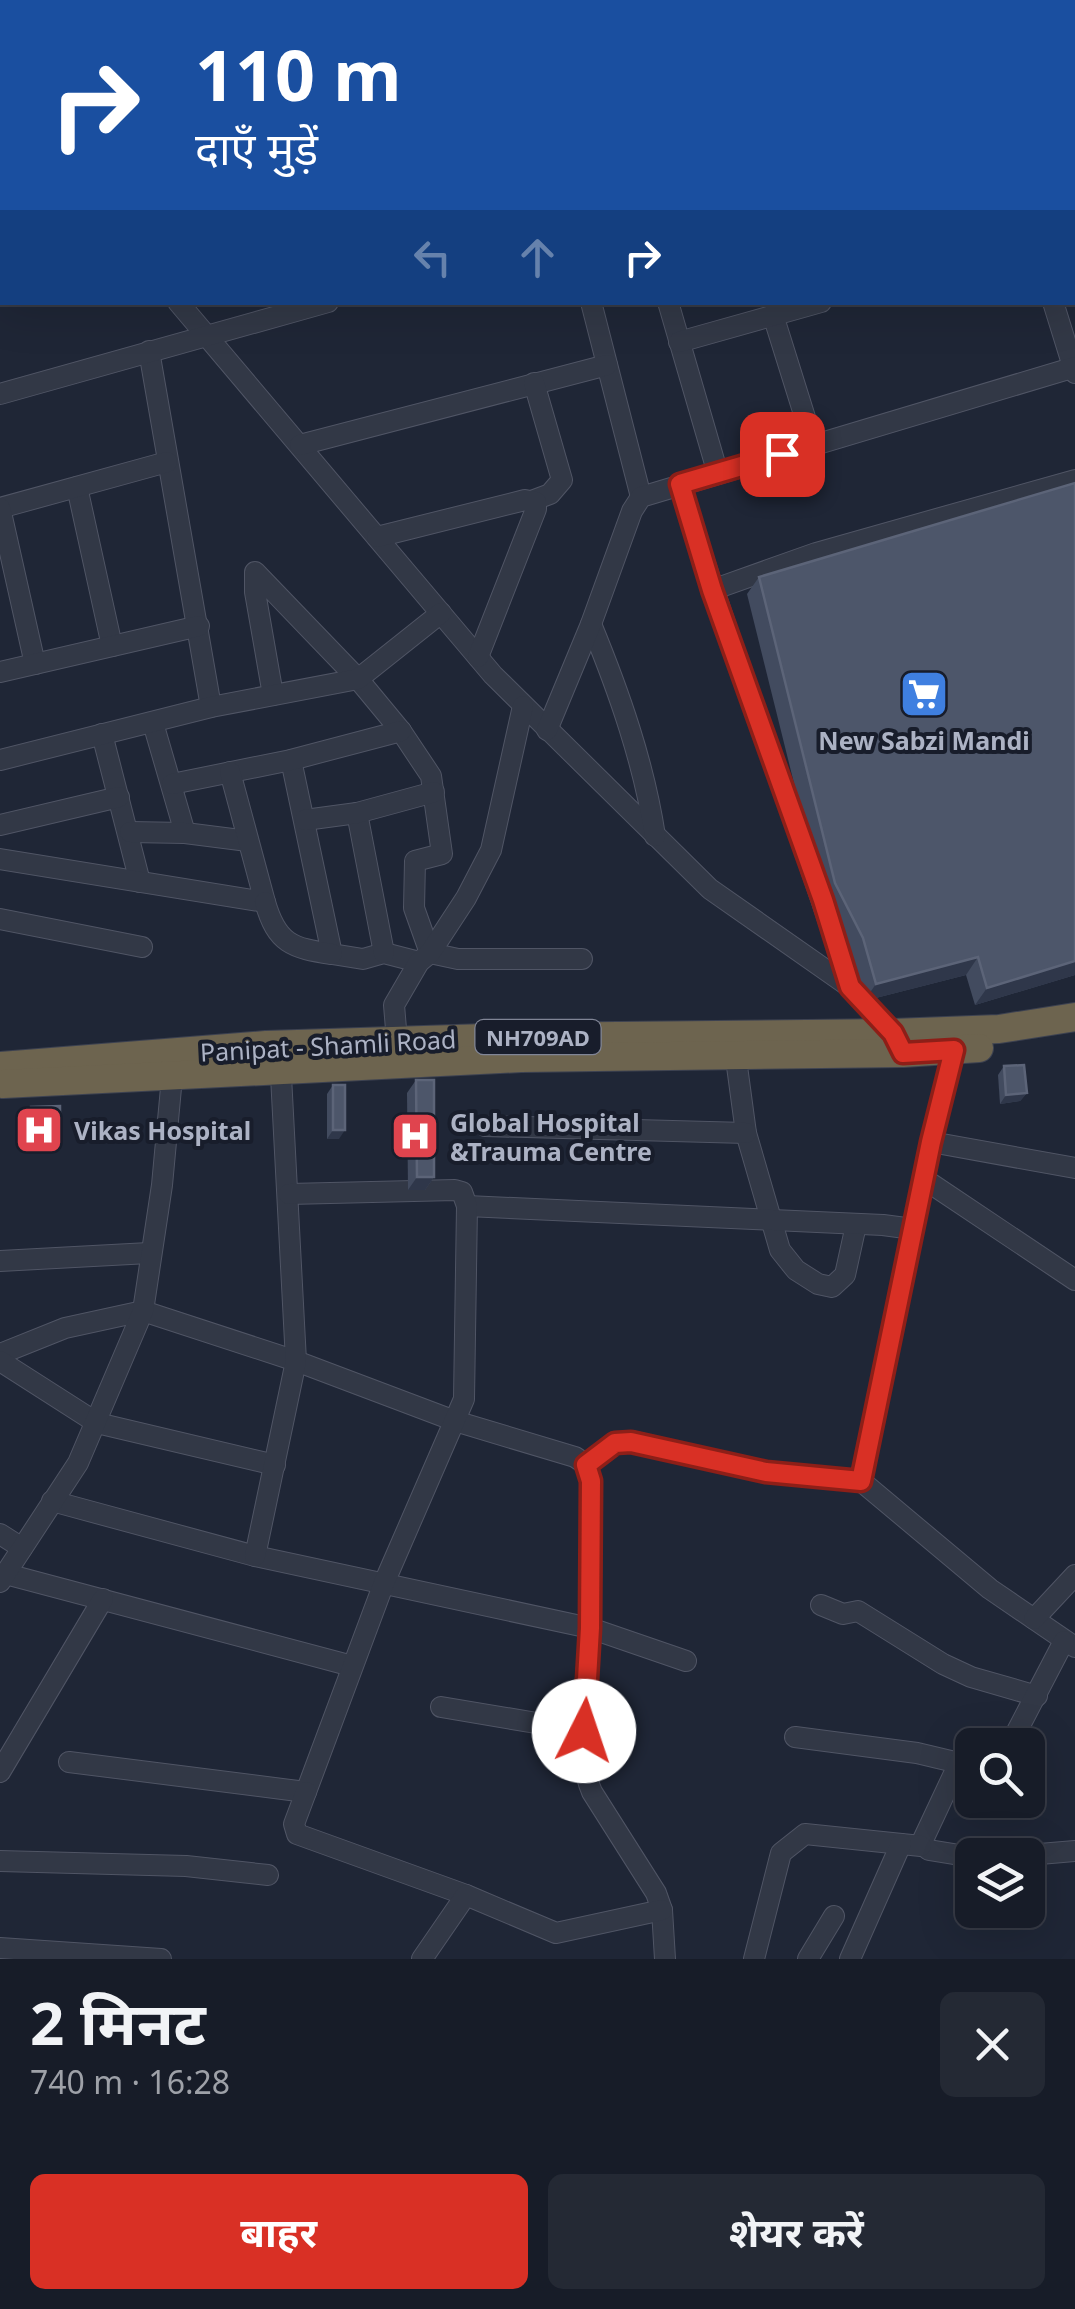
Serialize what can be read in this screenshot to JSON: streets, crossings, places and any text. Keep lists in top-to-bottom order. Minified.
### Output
{"streets":{"highway":["NH709AD","Panipat - Shamli Road"]},"places":{"supermarket":["New Sabzi Mandi"],"hospital":["Vikas Hospital","Global Hospital &Trauma Centre"]},"page":{"turn":["110 m","दाएँ मुड़ें"],"heading":["2 मिनट","740 m · 16:28"],"buttons":["बाहर","शेयर करें"]}}
